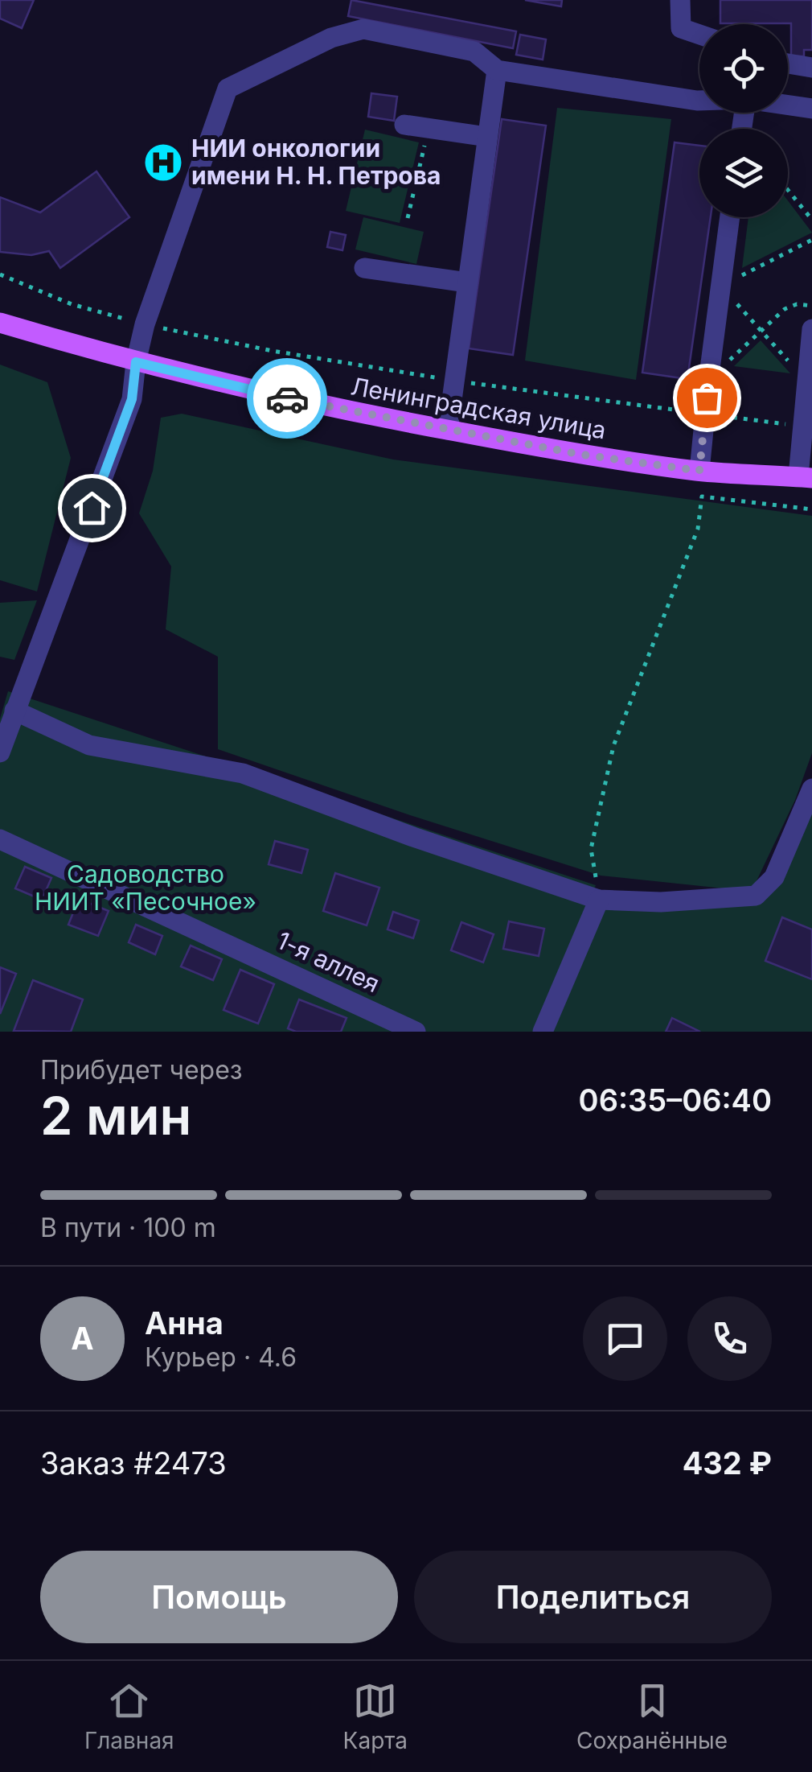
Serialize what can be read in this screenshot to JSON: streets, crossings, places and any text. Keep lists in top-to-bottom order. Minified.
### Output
{"streets":{"main road":["Ленинградская улица"],"street":["1-я аллея"]},"parks":["Садоводство НИИТ «Песочное»"],"places":{"hospital":["НИИ онкологии имени Н. Н. Петрова"]},"page":{"heading":["2 мин","Прибудет через","06:35–06:40"],"panel":["Анна","Курьер · 4.6","Заказ #2473","432 ₽"],"bar":"В пути · 100 m","round":"А","buttons":["Помощь","Поделиться"],"tabs":["Главная","Карта","Сохранённые"]}}
